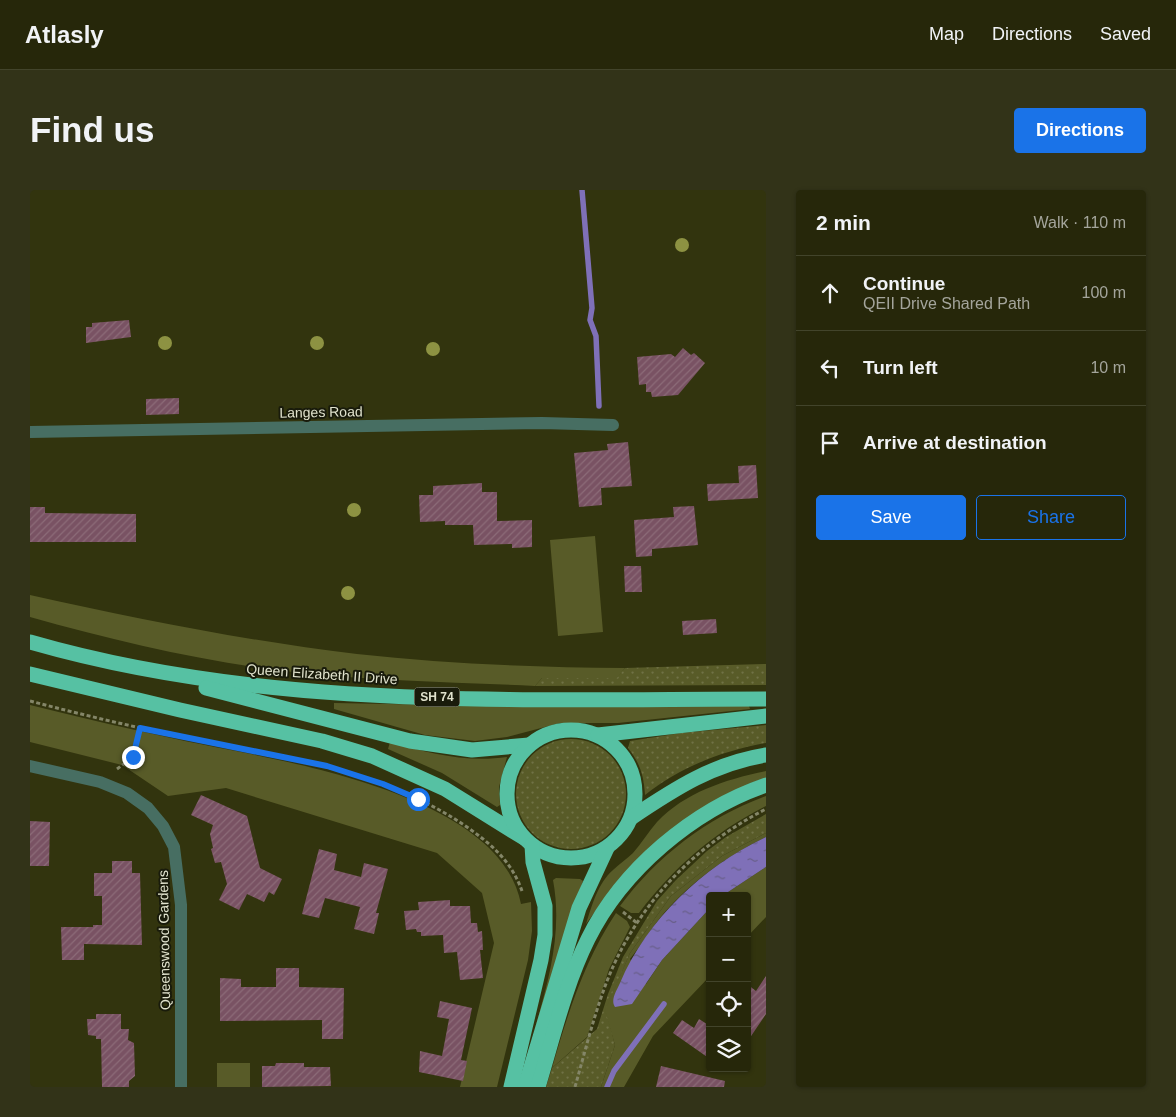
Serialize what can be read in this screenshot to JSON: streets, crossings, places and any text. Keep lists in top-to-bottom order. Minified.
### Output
{"streets":{"highway":["Queen Elizabeth II Drive","SH 74"],"street":["Langes Road","Queenswood Gardens"]},"crossings":[["Queen Elizabeth II Drive","SH 74"]],"page":{"header":"Atlasly","nav":["Map","Directions","Saved"],"buttons":["Directions",["Save","Share"]],"title":"Find us","heading":["2 min","Walk · 110 m"],"list":[["Continue","QEII Drive Shared Path","100 m"],["Turn left","10 m"],"Arrive at destination"],"map_buttons":["+","−"]}}
